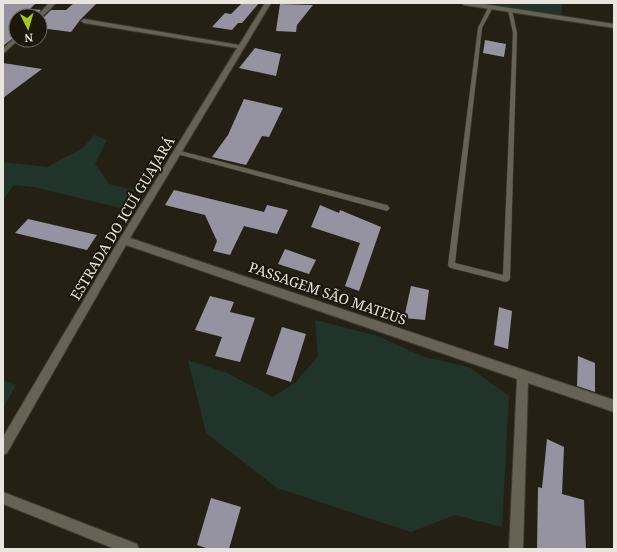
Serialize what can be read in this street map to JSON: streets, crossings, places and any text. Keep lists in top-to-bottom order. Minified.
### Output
{"streets":{"street":["ESTRADA DO ICUÍ GUAJARÁ","PASSAGEM SÃO MATEUS"]},"crossings":[["ESTRADA DO ICUÍ GUAJARÁ","PASSAGEM SÃO MATEUS"]],"north":"bottom"}
